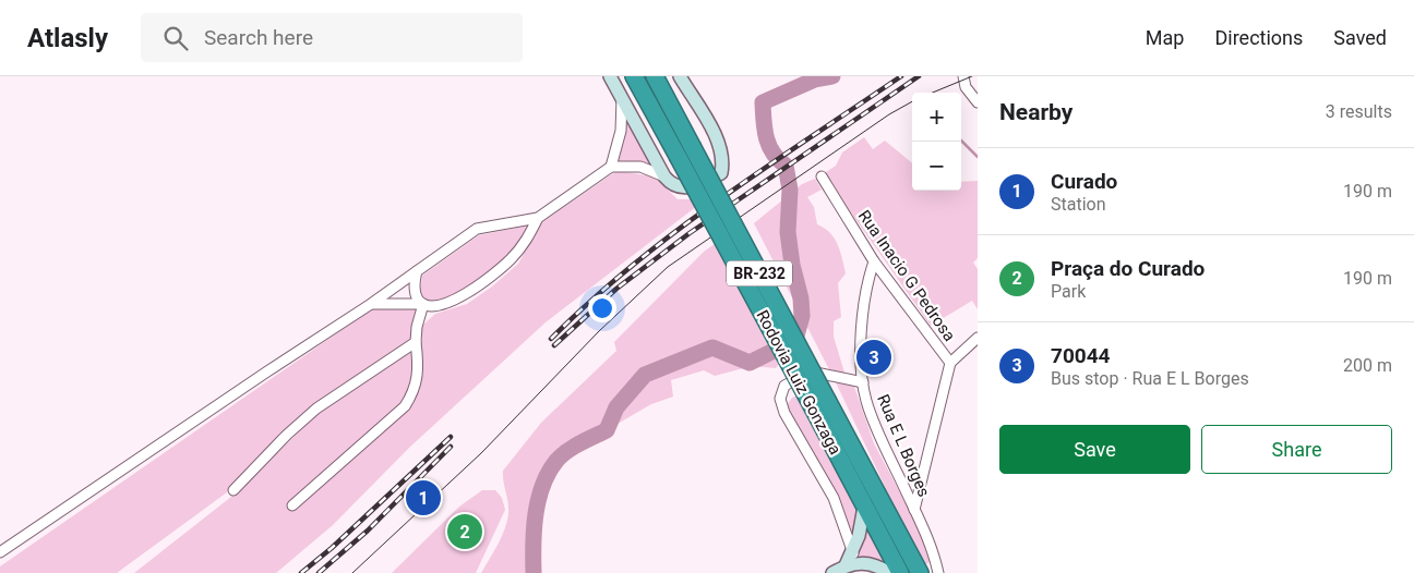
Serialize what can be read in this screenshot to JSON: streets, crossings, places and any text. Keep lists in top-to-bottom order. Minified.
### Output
{"streets":{"highway":["BR-232","Rodovia Luiz Gonzaga"],"street":["Rua Inacio G Pedrosa","Rua E L Borges"]},"crossings":[["Rua Inacio G Pedrosa","Rua E L Borges"]],"page":{"header":"Atlasly","search":"Search here","nav":["Map","Directions","Saved"],"heading":["Nearby","3 results"],"map_buttons":["+","−"],"list":[{"mark":"1","name":"Curado","note":"Station","value":"190 m"},{"mark":"2","name":"Praça do Curado","note":"Park","value":"190 m"},{"mark":"3","name":"70044","note":"Bus stop · Rua E L Borges","value":"200 m"}],"pins":["3","1","2"],"buttons":["Save","Share"]}}
